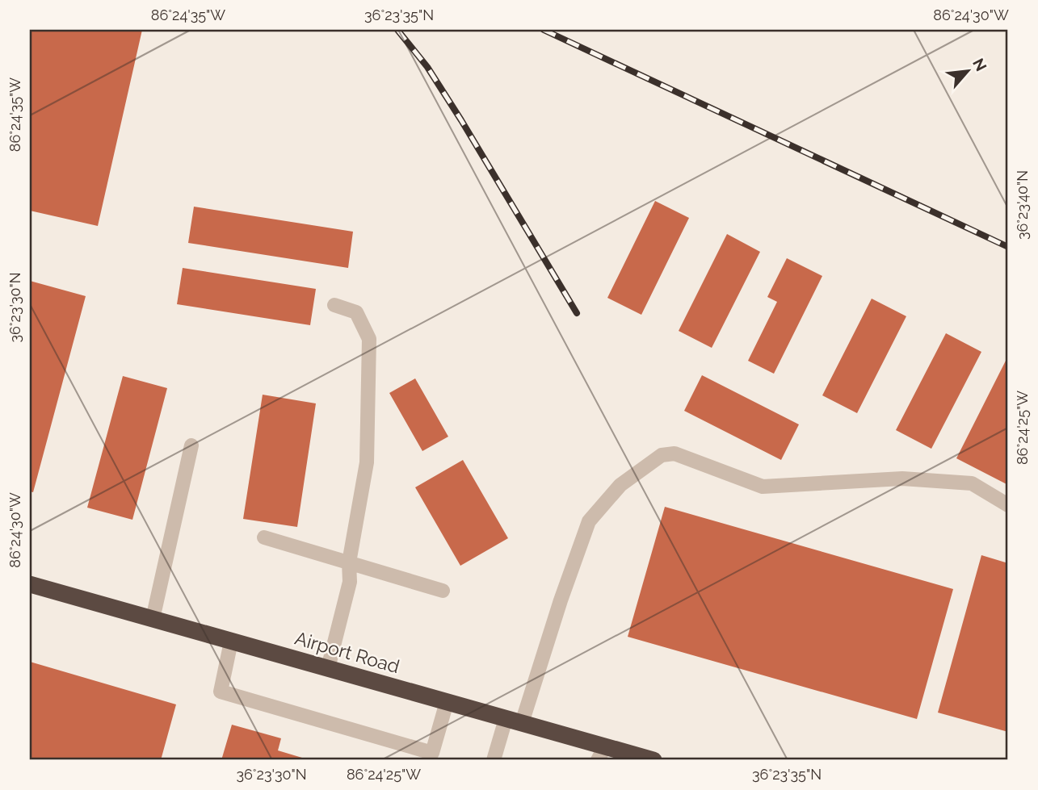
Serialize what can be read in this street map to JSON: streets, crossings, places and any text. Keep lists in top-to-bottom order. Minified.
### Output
{"streets":{"highway":["Airport Road"]},"north":"top right","coordinates":["86°24'35\"W","36°23'35\"N","86°24'30\"W","36°23'40\"N","36°23'30\"N","86°24'25\"W"]}
